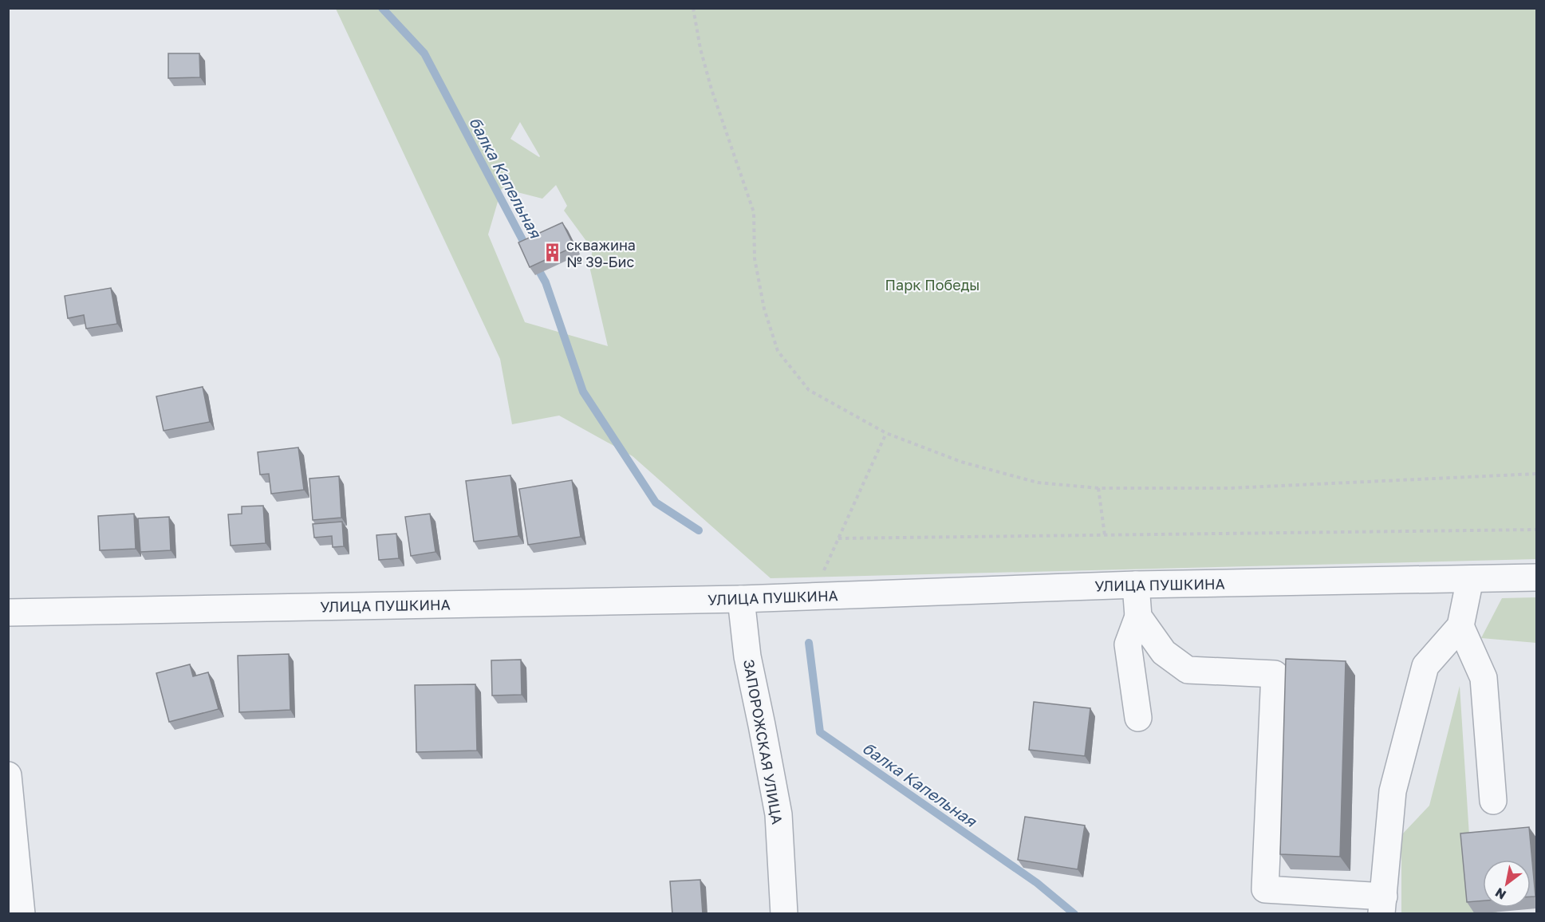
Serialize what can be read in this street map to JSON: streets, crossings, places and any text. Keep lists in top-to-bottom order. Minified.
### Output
{"streets":{"street":["УЛИЦА ПУШКИНА","ЗАПОРОЖСКАЯ УЛИЦА"]},"crossings":[["УЛИЦА ПУШКИНА","ЗАПОРОЖСКАЯ УЛИЦА"]],"water":["балка Капельная"],"parks":["Парк Победы"],"places":{"building":["скважина № 39-Бис"]},"north":"bottom left"}
